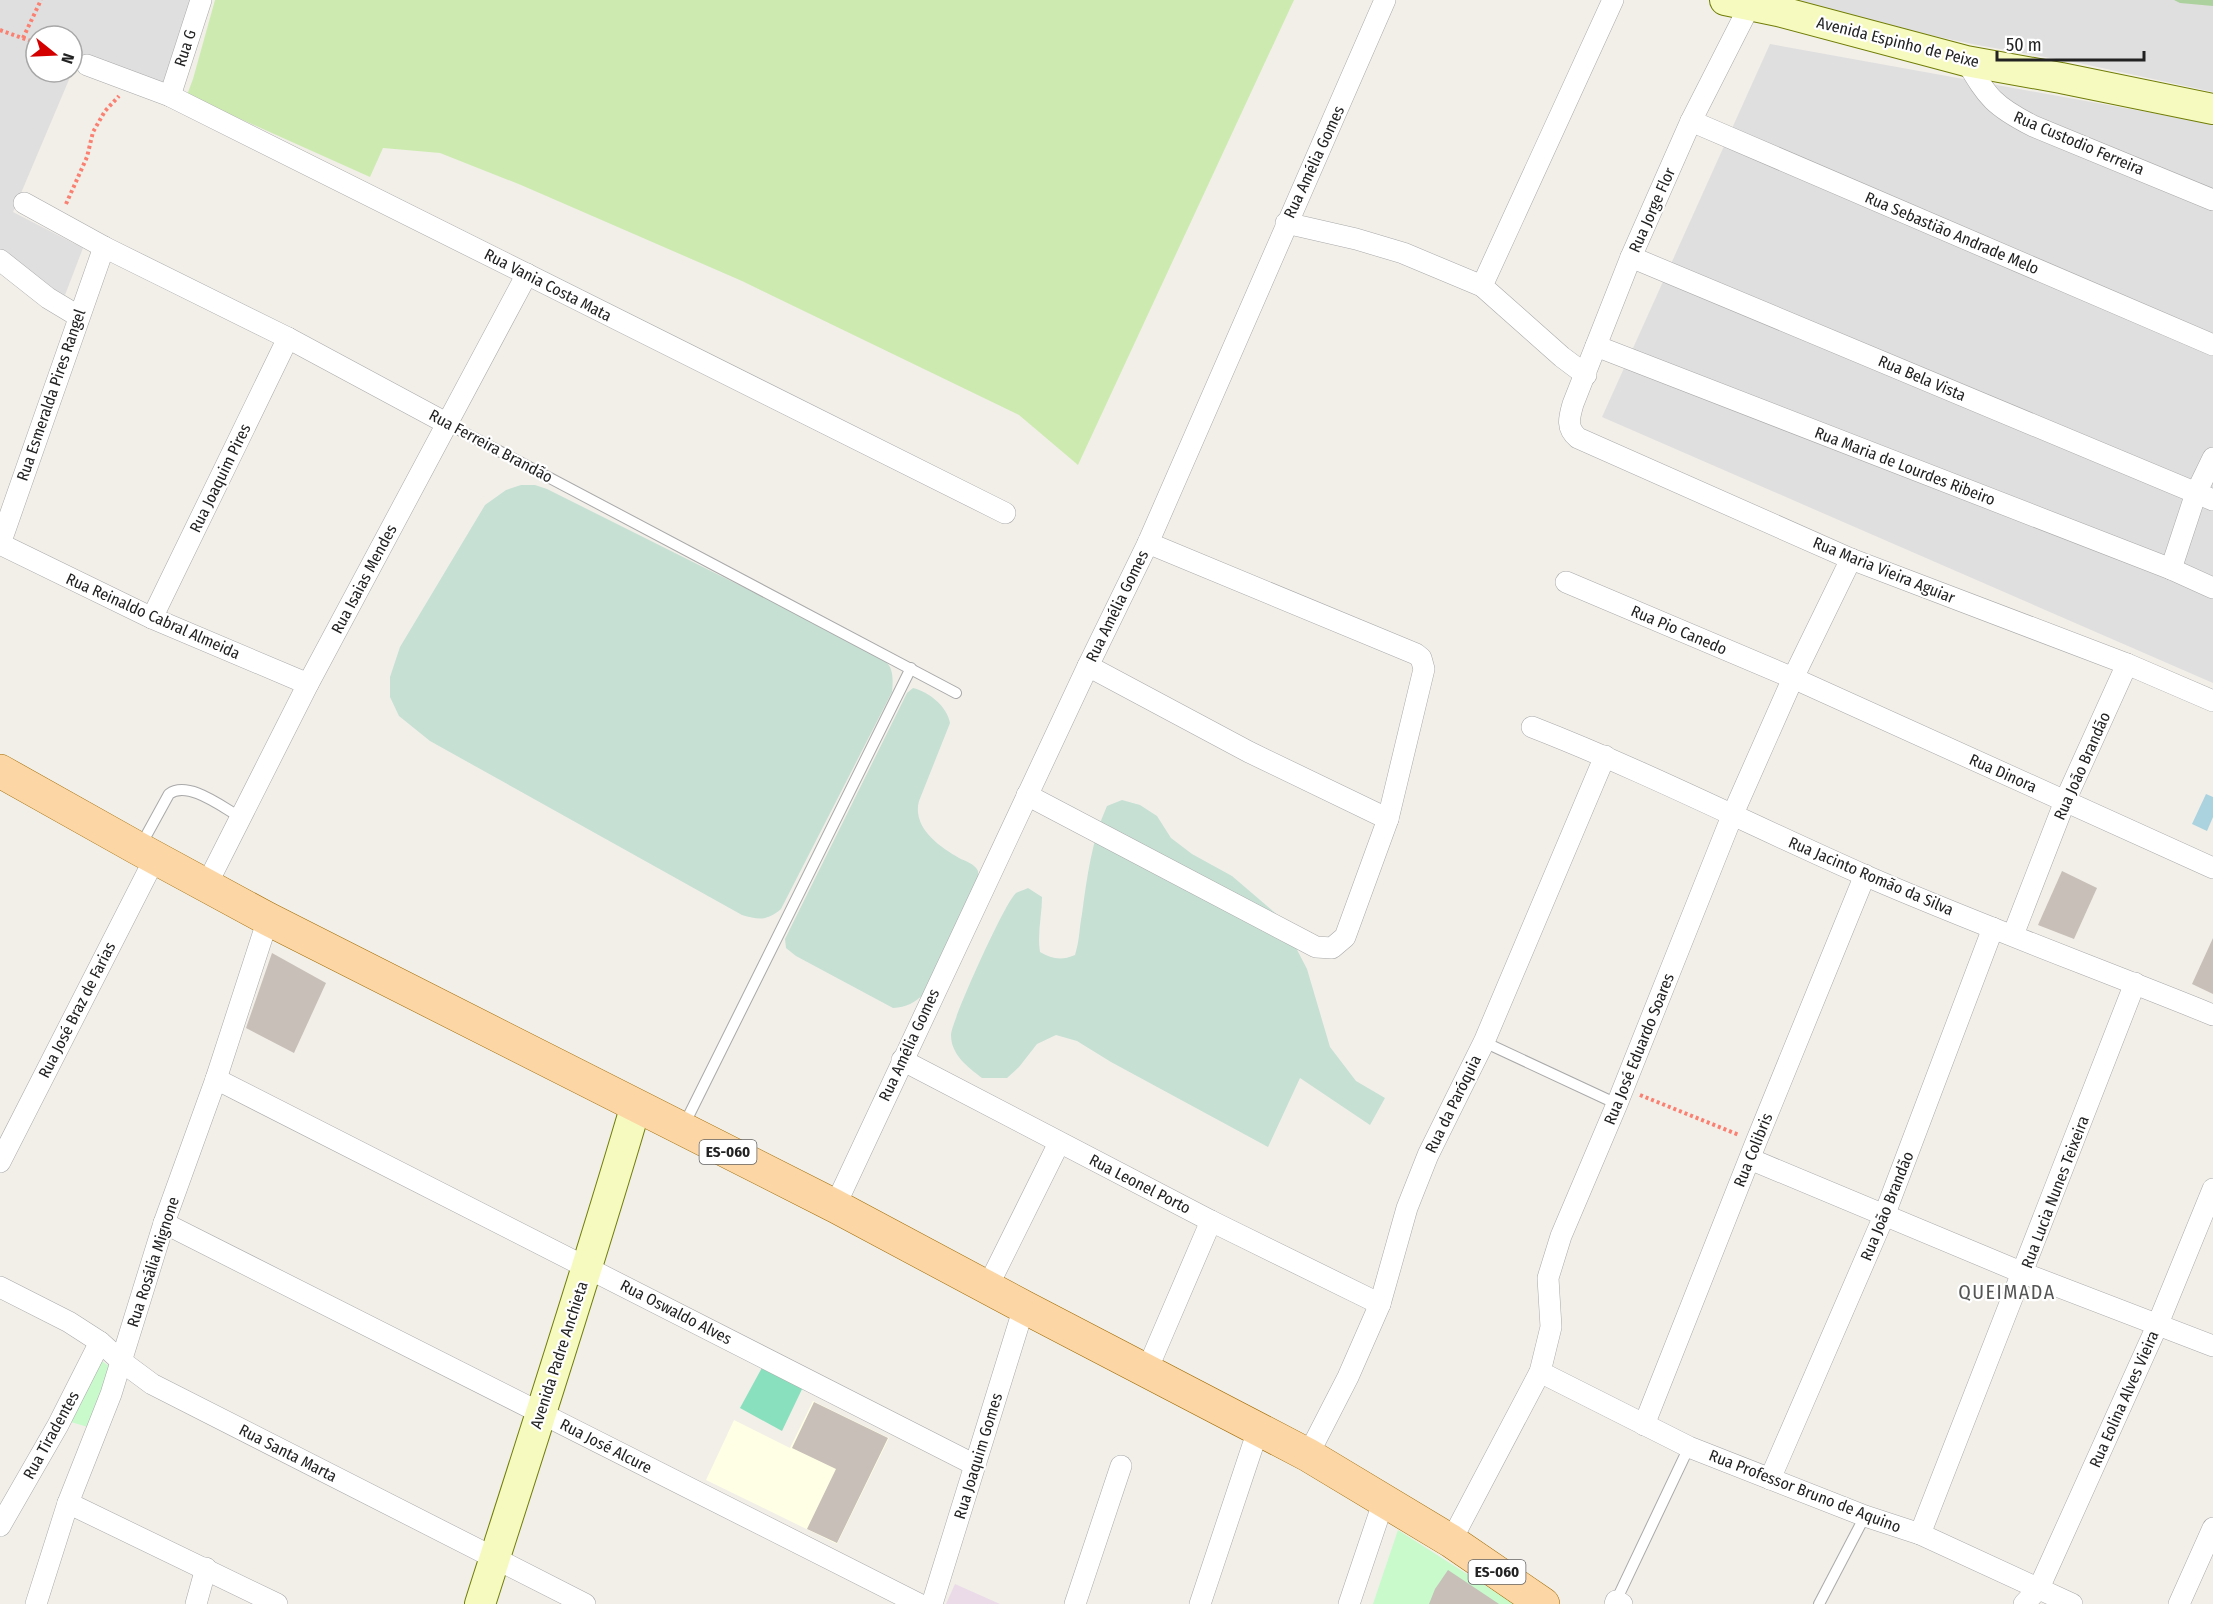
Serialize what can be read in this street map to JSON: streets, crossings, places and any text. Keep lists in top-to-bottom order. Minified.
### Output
{"streets":{"main road":["ES-060"],"street":["Avenida Espinho de Peixe","Rua G","Rua Custodio Ferreira","Rua Amélia Gomes","Rua Jorge Flor","Rua Sebastião Andrade Melo","Rua Vania Costa Mata","Rua Bela Vista","Rua Esmeralda Pires Rangel","Rua Ferreira Brandão","Rua Maria de Lourdes Ribeiro","Rua Joaquim Pires","Rua Maria Vieira Aguiar","Rua Isaias Mendes","Rua Reinaldo Cabral Almeida","Rua Pio Canedo","Rua João Brandão","Rua Dinora","Rua Jacinto Romão da Silva","Rua José Braz de Farias","Rua José Eduardo Soares","Rua da Paróquia","Rua Colibris","Rua Leonel Porto","Rua Lucia Nunes Teixeira","Rua Rosália Mignone","Rua Oswaldo Alves","Avenida Padre Anchieta","Rua Eolina Alves Vieira","Rua Tiradentes","Rua José Alcure","Rua Santa Marta","Rua Joaquim Gomes","Rua Professor Bruno de Aquino"]},"crossings":[["Avenida Espinho de Peixe","Rua Custodio Ferreira"],["Avenida Espinho de Peixe","Rua Jorge Flor"],["Rua G","Rua Vania Costa Mata"],["Rua Amélia Gomes","ES-060"],["Rua Amélia Gomes","Rua Leonel Porto"],["Rua Jorge Flor","Rua Sebastião Andrade Melo"],["Rua Jorge Flor","Rua Bela Vista"],["Rua Jorge Flor","Rua Maria de Lourdes Ribeiro"],["Rua Jorge Flor","Rua Maria Vieira Aguiar"],["Rua Vania Costa Mata","Rua Isaias Mendes"],["Rua Esmeralda Pires Rangel","Rua Ferreira Brandão"],["Rua Esmeralda Pires Rangel","Rua Reinaldo Cabral Almeida"],["Rua Ferreira Brandão","Rua Joaquim Pires"],["Rua Ferreira Brandão","Rua Isaias Mendes"],["Rua Joaquim Pires","Rua Reinaldo Cabral Almeida"],["Rua Maria Vieira Aguiar","Rua João Brandão"],["Rua Maria Vieira Aguiar","Rua José Eduardo Soares"],["Rua Isaias Mendes","Rua Reinaldo Cabral Almeida"],["Rua Isaias Mendes","ES-060"],["Rua Pio Canedo","Rua Dinora"],["Rua Pio Canedo","Rua José Eduardo Soares"],["Rua João Brandão","Rua Dinora"],["Rua João Brandão","Rua Jacinto Romão da Silva"],["Rua João Brandão","Rua Professor Bruno de Aquino"],["Rua Dinora","Rua José Eduardo Soares"],["Rua Jacinto Romão da Silva","Rua José Eduardo Soares"],["Rua Jacinto Romão da Silva","Rua da Paróquia"],["Rua Jacinto Romão da Silva","Rua Colibris"],["Rua Jacinto Romão da Silva","Rua Lucia Nunes Teixeira"],["Rua José Braz de Farias","ES-060"],["Rua José Eduardo Soares","ES-060"],["Rua José Eduardo Soares","Rua Professor Bruno de Aquino"],["Rua da Paróquia","ES-060"],["Rua da Paróquia","Rua Leonel Porto"],["Rua Colibris","Rua Professor Bruno de Aquino"],["ES-060","Rua Rosália Mignone"],["ES-060","Avenida Padre Anchieta"],["ES-060","Rua Joaquim Gomes"],["Rua Lucia Nunes Teixeira","Rua Professor Bruno de Aquino"],["Rua Rosália Mignone","Rua Oswaldo Alves"],["Rua Rosália Mignone","Rua José Alcure"],["Rua Rosália Mignone","Rua Santa Marta"],["Rua Oswaldo Alves","Avenida Padre Anchieta"],["Rua Oswaldo Alves","Rua Joaquim Gomes"],["Avenida Padre Anchieta","Rua José Alcure"],["Avenida Padre Anchieta","Rua Santa Marta"],["Rua Eolina Alves Vieira","Rua Professor Bruno de Aquino"],["Rua Tiradentes","Rua Santa Marta"]],"districts":["QUEIMADA"],"scale_bar":"50 m","north":"right"}
